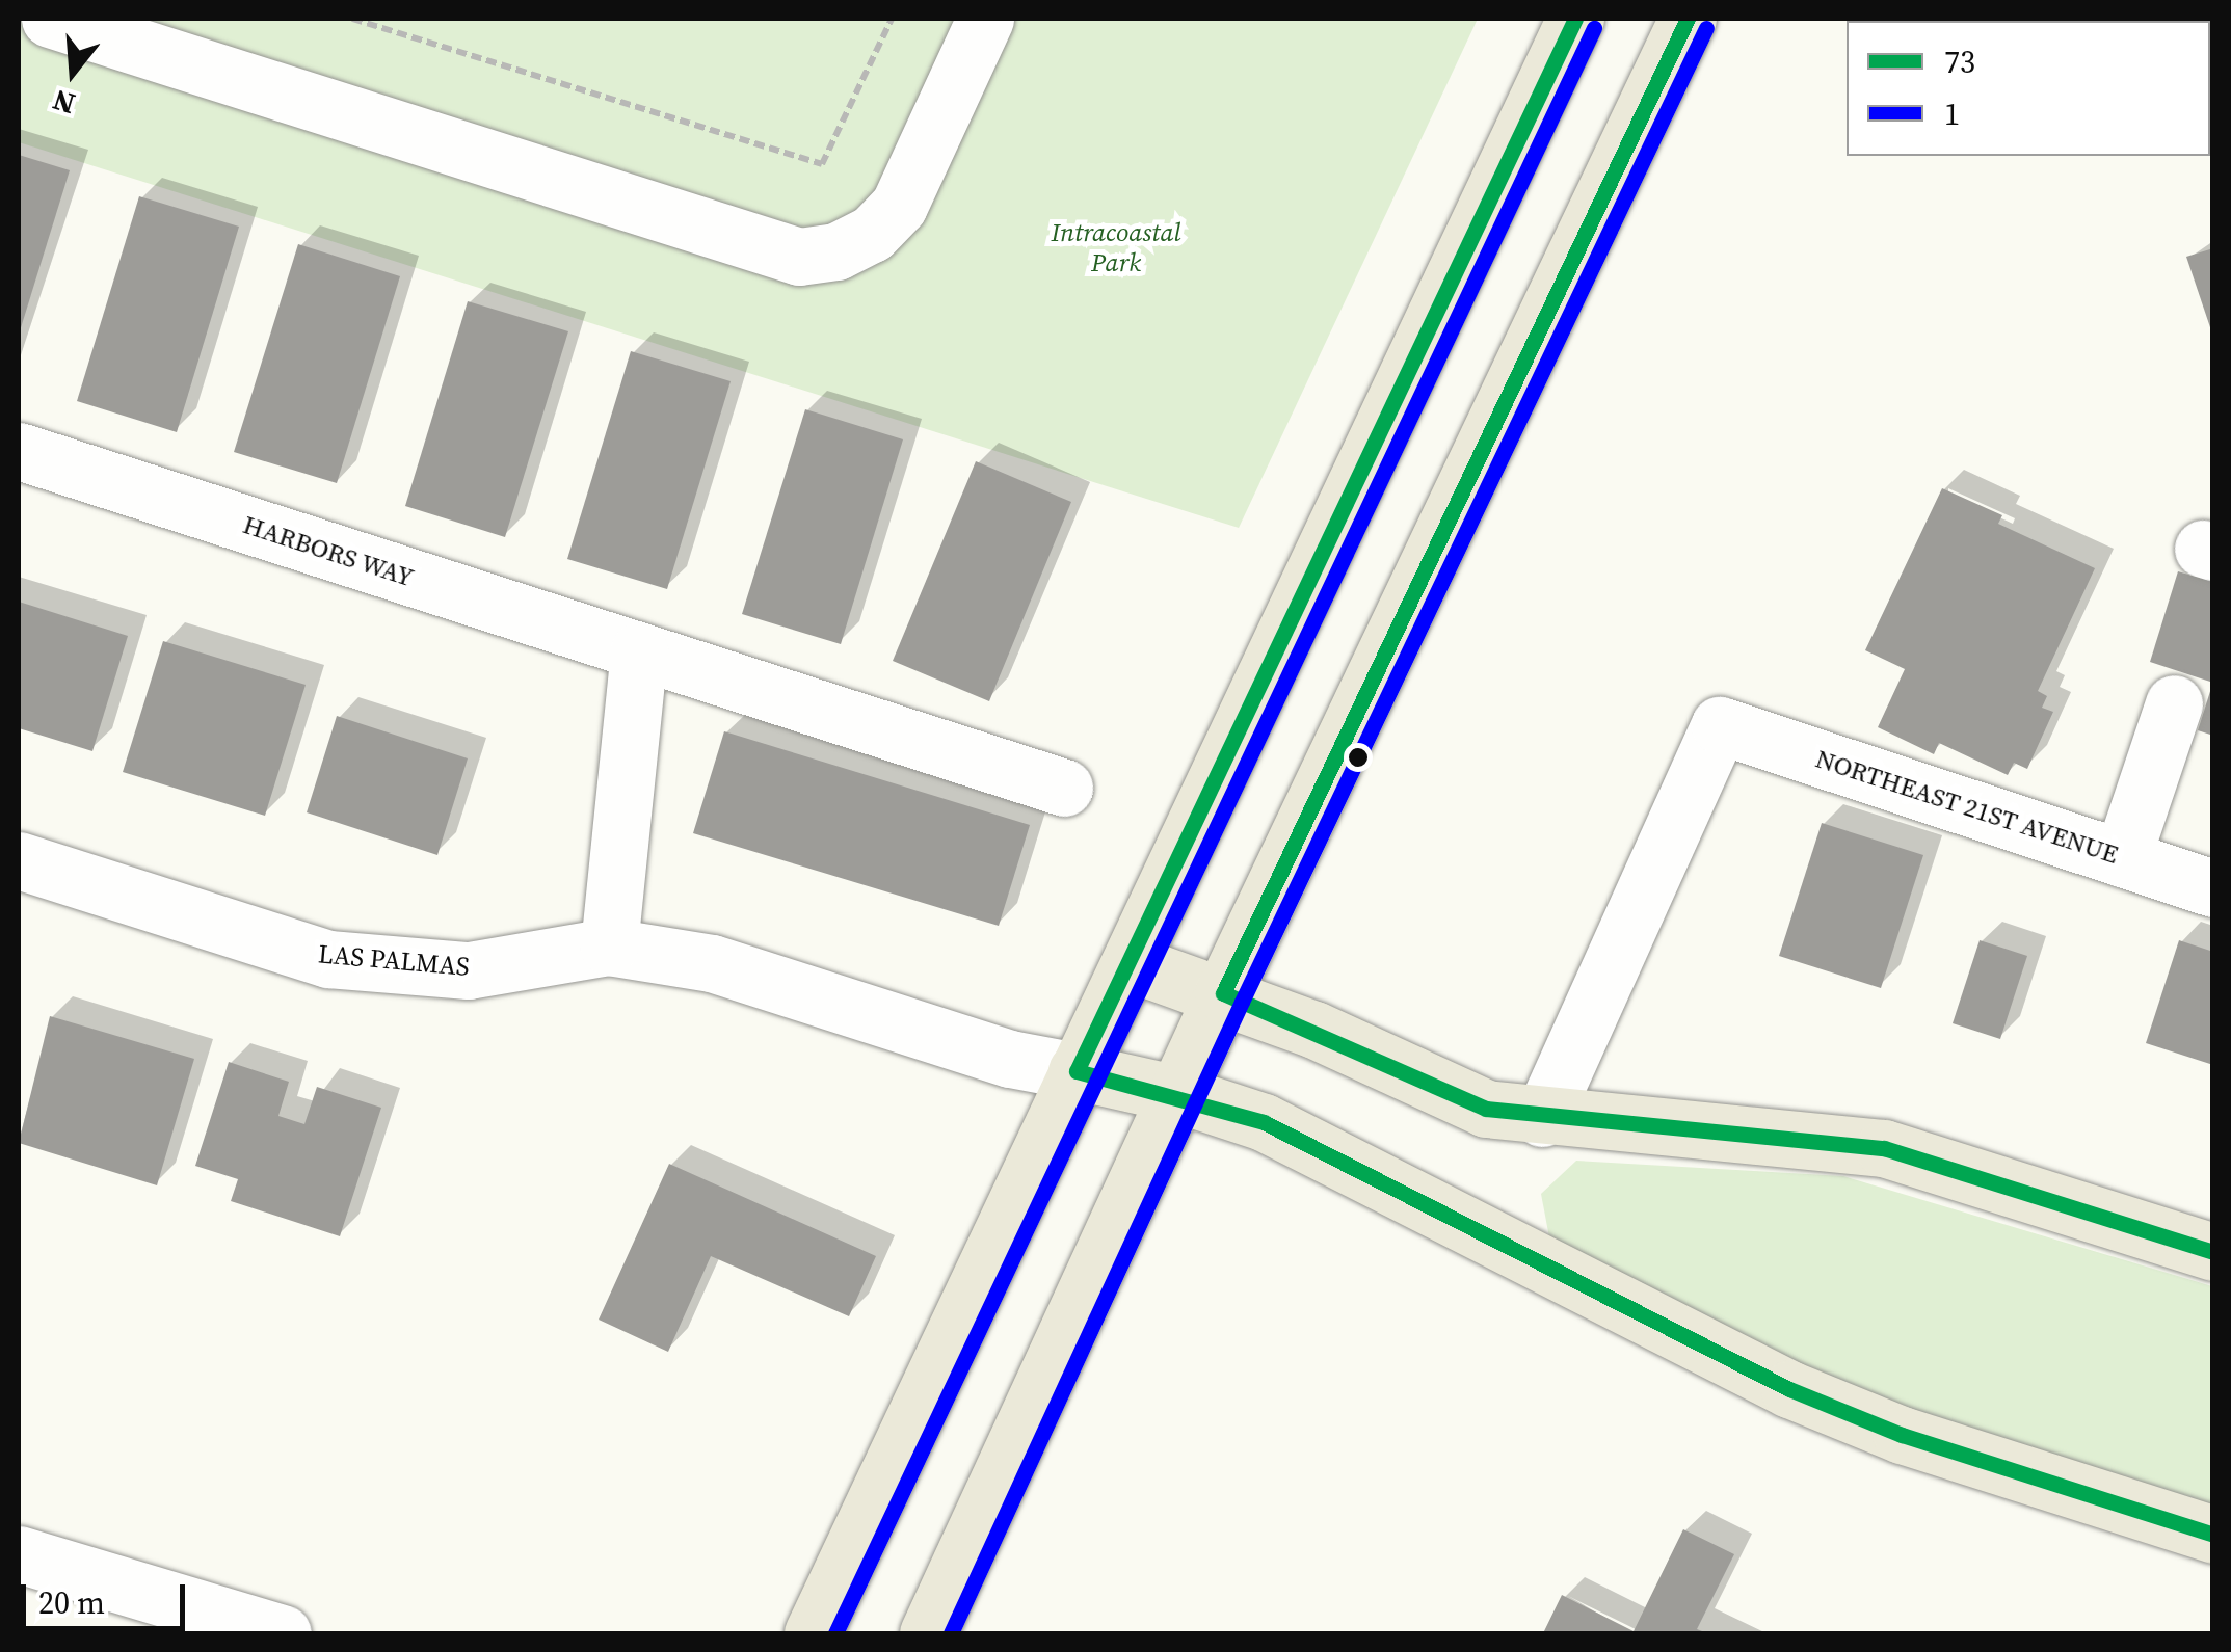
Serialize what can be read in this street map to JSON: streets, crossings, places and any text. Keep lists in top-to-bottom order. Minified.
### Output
{"streets":{"street":["HARBORS WAY","NORTHEAST 21ST AVENUE","LAS PALMAS"]},"parks":["Intracoastal Park"],"lines":["transit line 73","transit line 1"],"legend":["73","1"],"scale_bar":"20 m","north":"bottom"}
